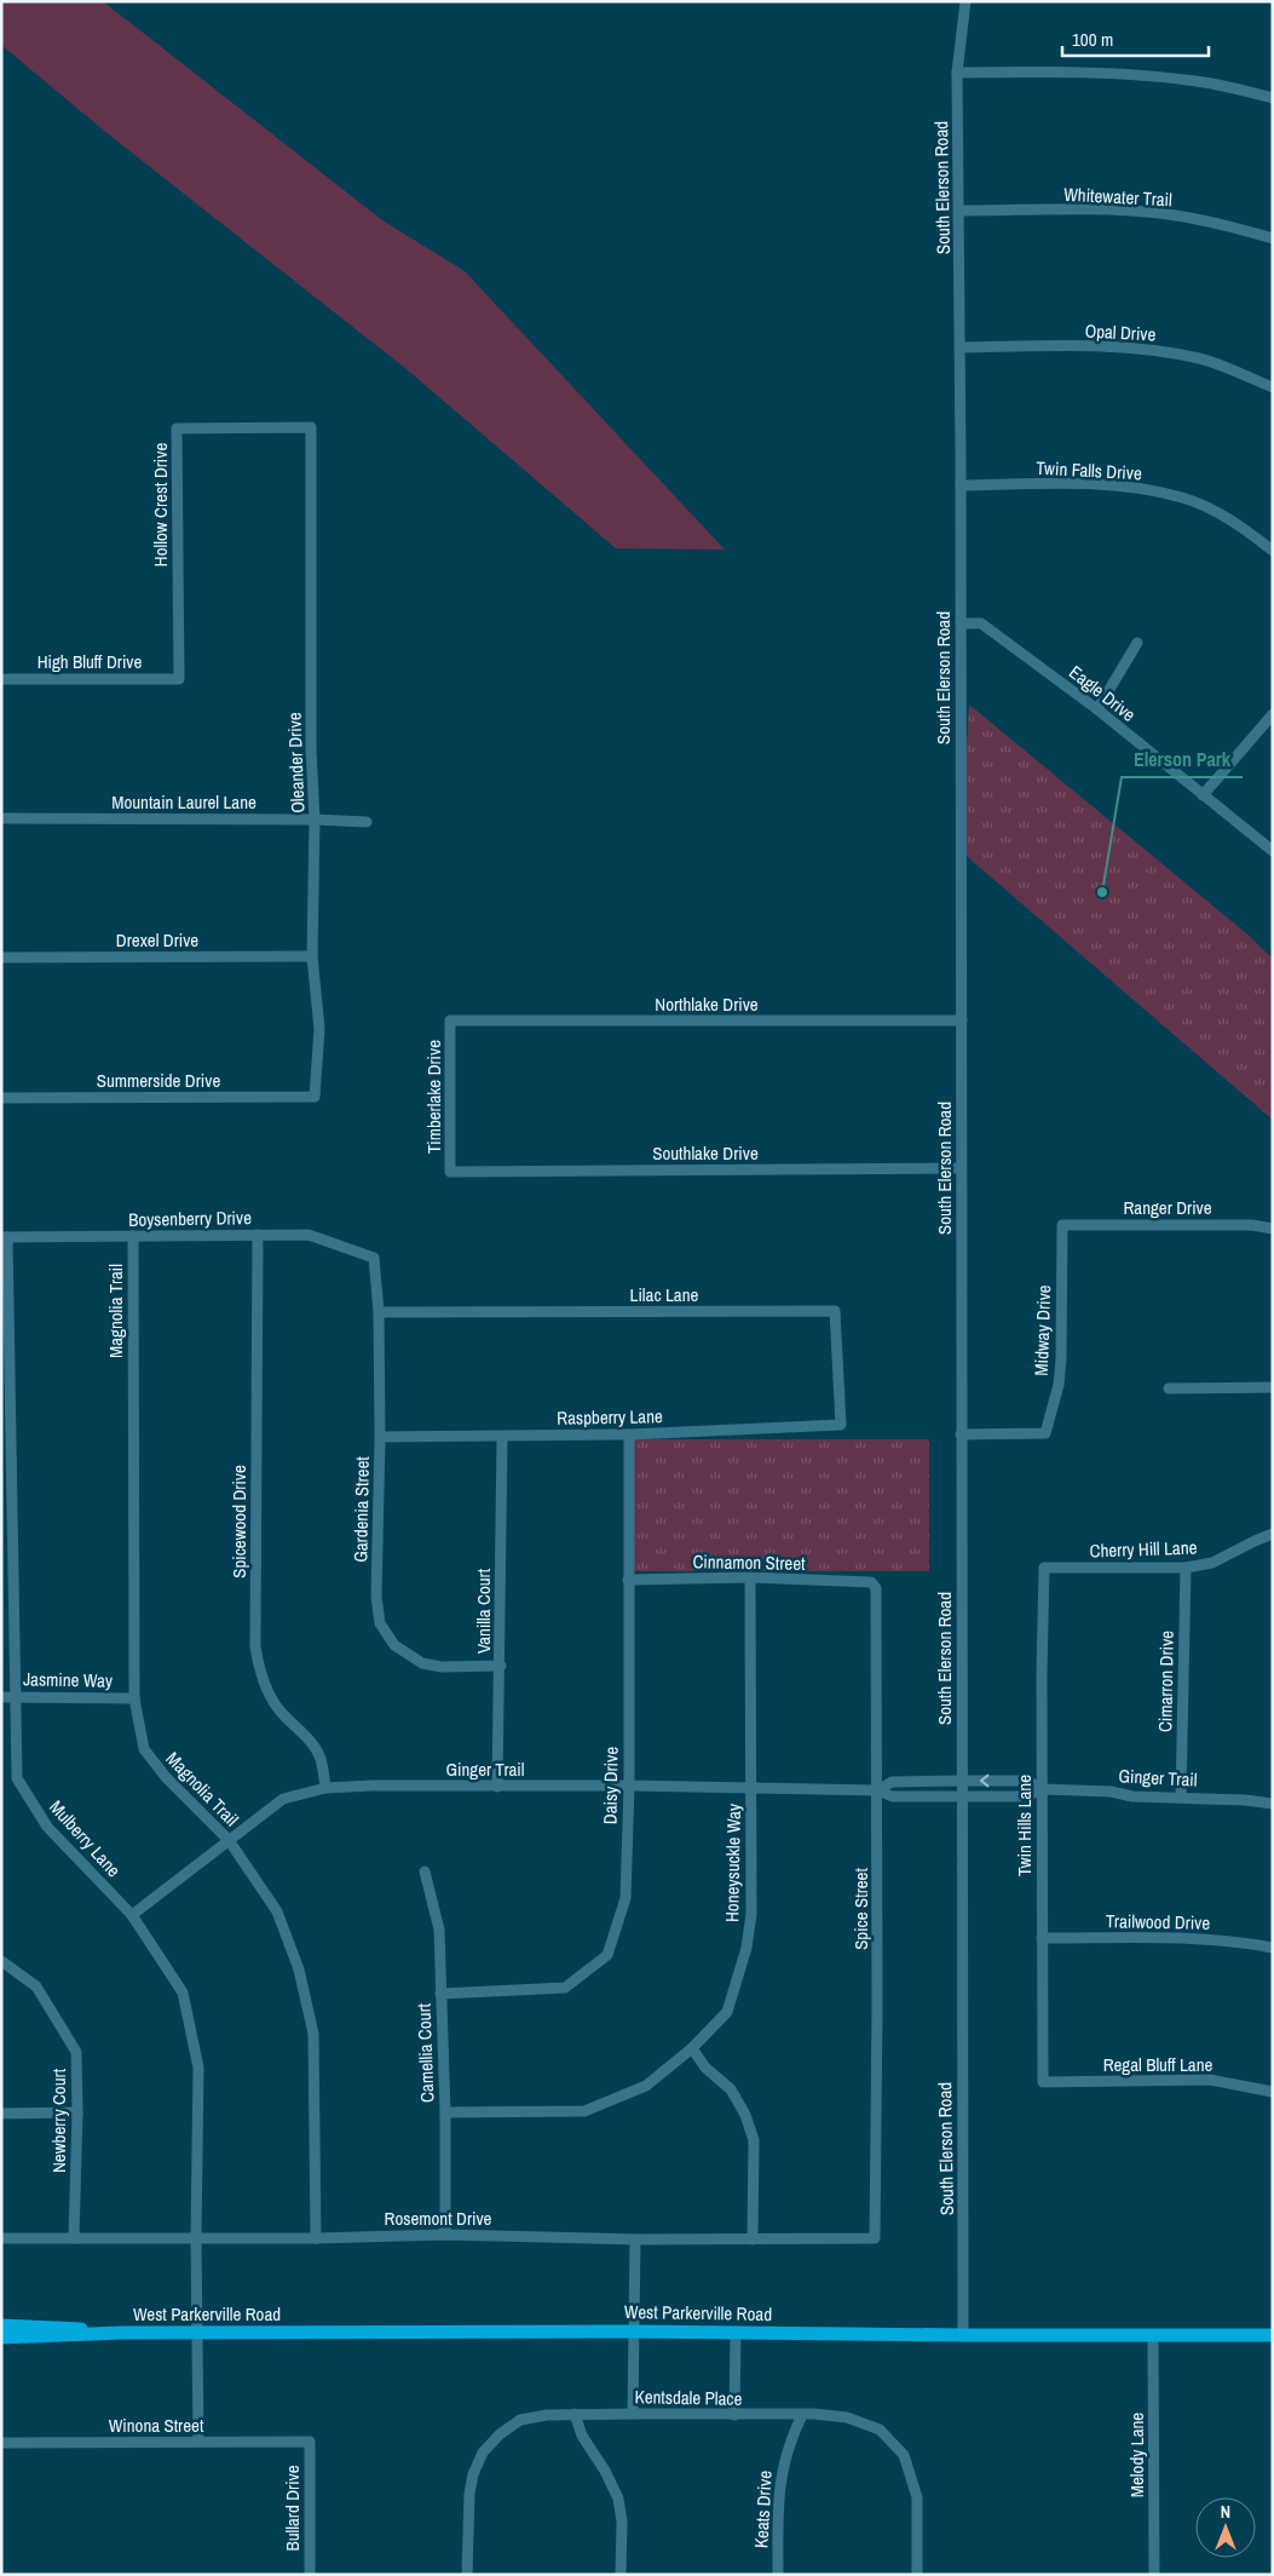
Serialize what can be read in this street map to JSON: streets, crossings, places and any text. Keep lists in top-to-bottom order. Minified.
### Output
{"streets":{"main road":["West Parkerville Road"],"street":["South Elerson Road","Whitewater Trail","Opal Drive","Twin Falls Drive","Hollow Crest Drive","High Bluff Drive","Eagle Drive","Oleander Drive","Mountain Laurel Lane","Drexel Drive","Northlake Drive","Summerside Drive","Timberlake Drive","Southlake Drive","Ranger Drive","Boysenberry Drive","Lilac Lane","Magnolia Trail","Midway Drive","Raspberry Lane","Gardenia Street","Spicewood Drive","Cherry Hill Lane","Cinnamon Street","Vanilla Court","Jasmine Way","Cimarron Drive","Ginger Trail","Daisy Drive","Twin Hills Lane","Mulberry Lane","Honeysuckle Way","Spice Street","Trailwood Drive","Camellia Court","Regal Bluff Lane","Newberry Court","Rosemont Drive","Kentsdale Place","Winona Street","Melody Lane","Bullard Drive","Keats Drive"]},"crossings":[["South Elerson Road","Whitewater Trail"],["South Elerson Road","Opal Drive"],["South Elerson Road","Twin Falls Drive"],["South Elerson Road","Eagle Drive"],["South Elerson Road","Northlake Drive"],["South Elerson Road","Southlake Drive"],["South Elerson Road","Midway Drive"],["South Elerson Road","Ginger Trail"],["South Elerson Road","West Parkerville Road"],["Hollow Crest Drive","High Bluff Drive"],["Hollow Crest Drive","Oleander Drive"],["Oleander Drive","Mountain Laurel Lane"],["Oleander Drive","Drexel Drive"],["Oleander Drive","Summerside Drive"],["Northlake Drive","Timberlake Drive"],["Timberlake Drive","Southlake Drive"],["Ranger Drive","Midway Drive"],["Boysenberry Drive","Magnolia Trail"],["Boysenberry Drive","Gardenia Street"],["Boysenberry Drive","Spicewood Drive"],["Boysenberry Drive","Mulberry Lane"],["Lilac Lane","Raspberry Lane"],["Lilac Lane","Gardenia Street"],["Magnolia Trail","Jasmine Way"],["Magnolia Trail","Ginger Trail"],["Magnolia Trail","Rosemont Drive"],["Raspberry Lane","Gardenia Street"],["Raspberry Lane","Vanilla Court"],["Raspberry Lane","Daisy Drive"],["Gardenia Street","Vanilla Court"],["Spicewood Drive","Ginger Trail"],["Cherry Hill Lane","Cimarron Drive"],["Cherry Hill Lane","Twin Hills Lane"],["Cinnamon Street","Daisy Drive"],["Cinnamon Street","Honeysuckle Way"],["Cinnamon Street","Spice Street"],["Vanilla Court","Ginger Trail"],["Jasmine Way","Mulberry Lane"],["Cimarron Drive","Ginger Trail"],["Ginger Trail","Daisy Drive"],["Ginger Trail","Twin Hills Lane"],["Ginger Trail","Mulberry Lane"],["Ginger Trail","Honeysuckle Way"],["Ginger Trail","Spice Street"],["Daisy Drive","Camellia Court"],["Twin Hills Lane","Trailwood Drive"],["Twin Hills Lane","Regal Bluff Lane"],["Mulberry Lane","Rosemont Drive"],["Mulberry Lane","West Parkerville Road"],["Mulberry Lane","Winona Street"],["Honeysuckle Way","Camellia Court"],["Spice Street","Rosemont Drive"],["Camellia Court","Rosemont Drive"],["Newberry Court","Rosemont Drive"],["West Parkerville Road","Melody Lane"],["Kentsdale Place","Keats Drive"],["Winona Street","Bullard Drive"]],"places":["Elerson Park"],"scale_bar":"100 m","north":"top"}
